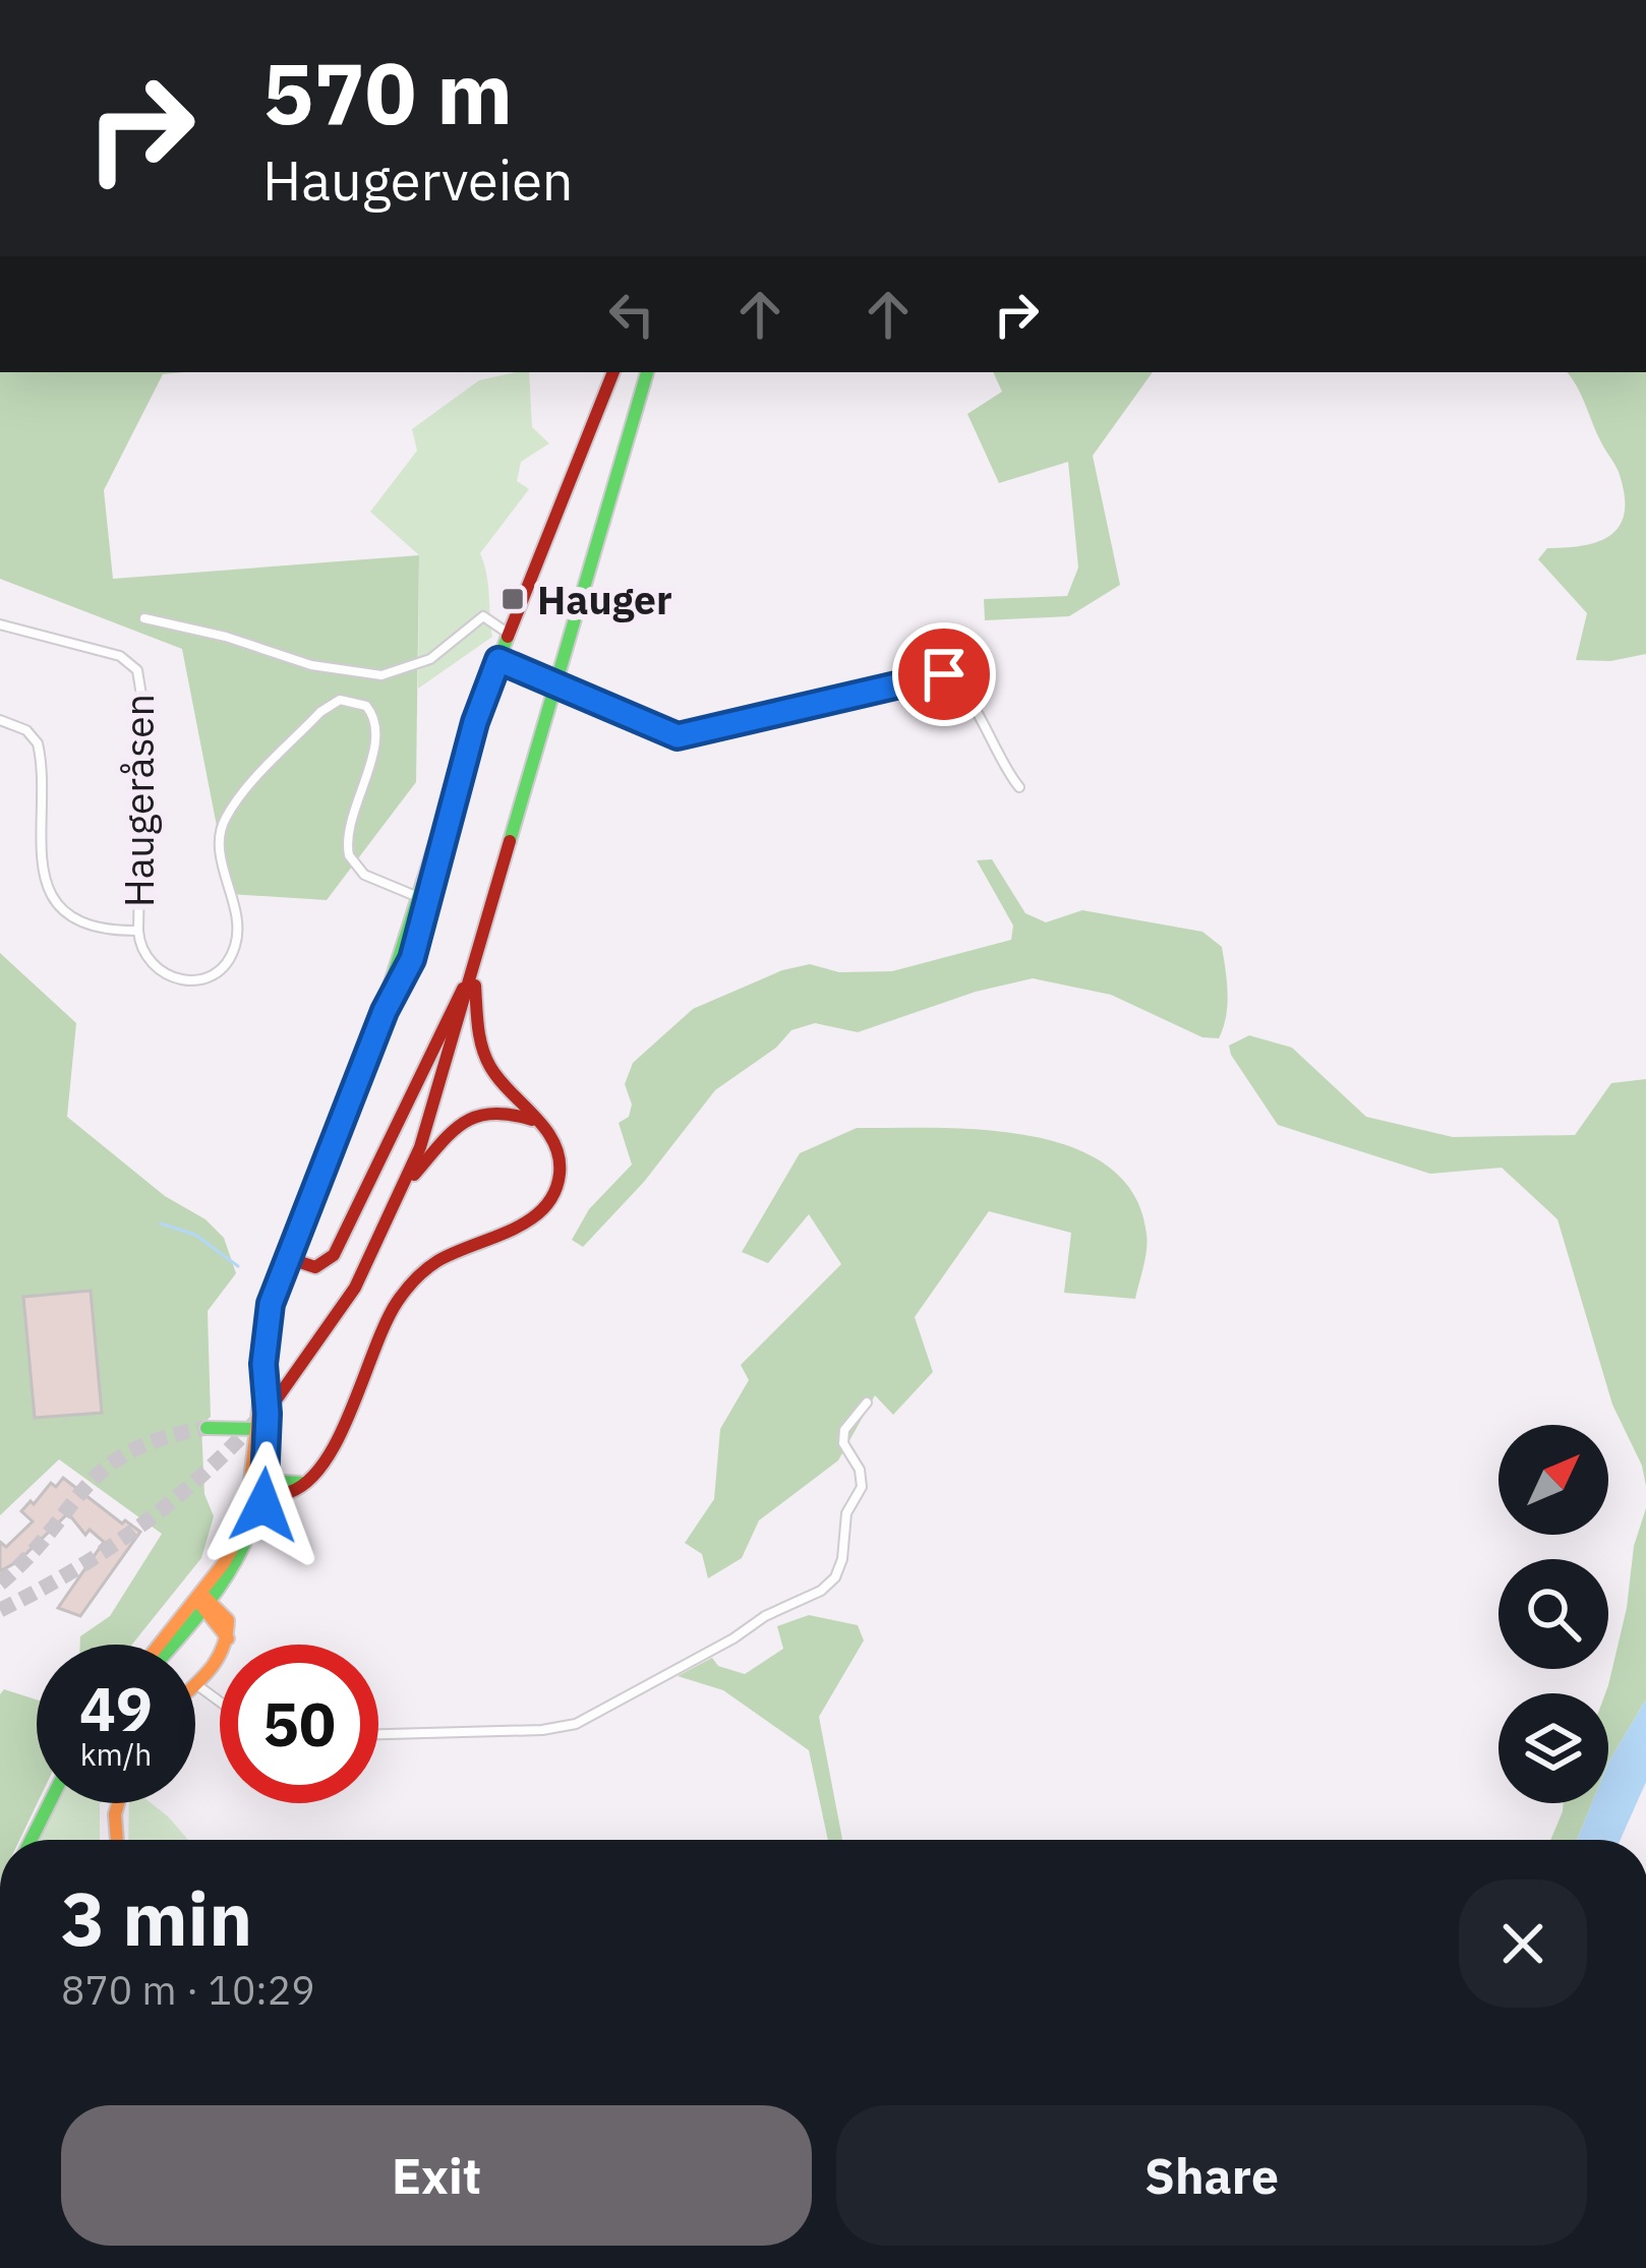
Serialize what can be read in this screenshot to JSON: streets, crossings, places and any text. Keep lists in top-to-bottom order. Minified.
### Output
{"streets":{"street":["Haugeråsen"]},"places":{"transit":["Hauger"]},"north":"top right","page":{"turn":["570 m","Haugerveien"],"speed":"49 km/h","limit":"50","heading":["3 min","870 m · 10:29"],"buttons":["Exit","Share"]}}
